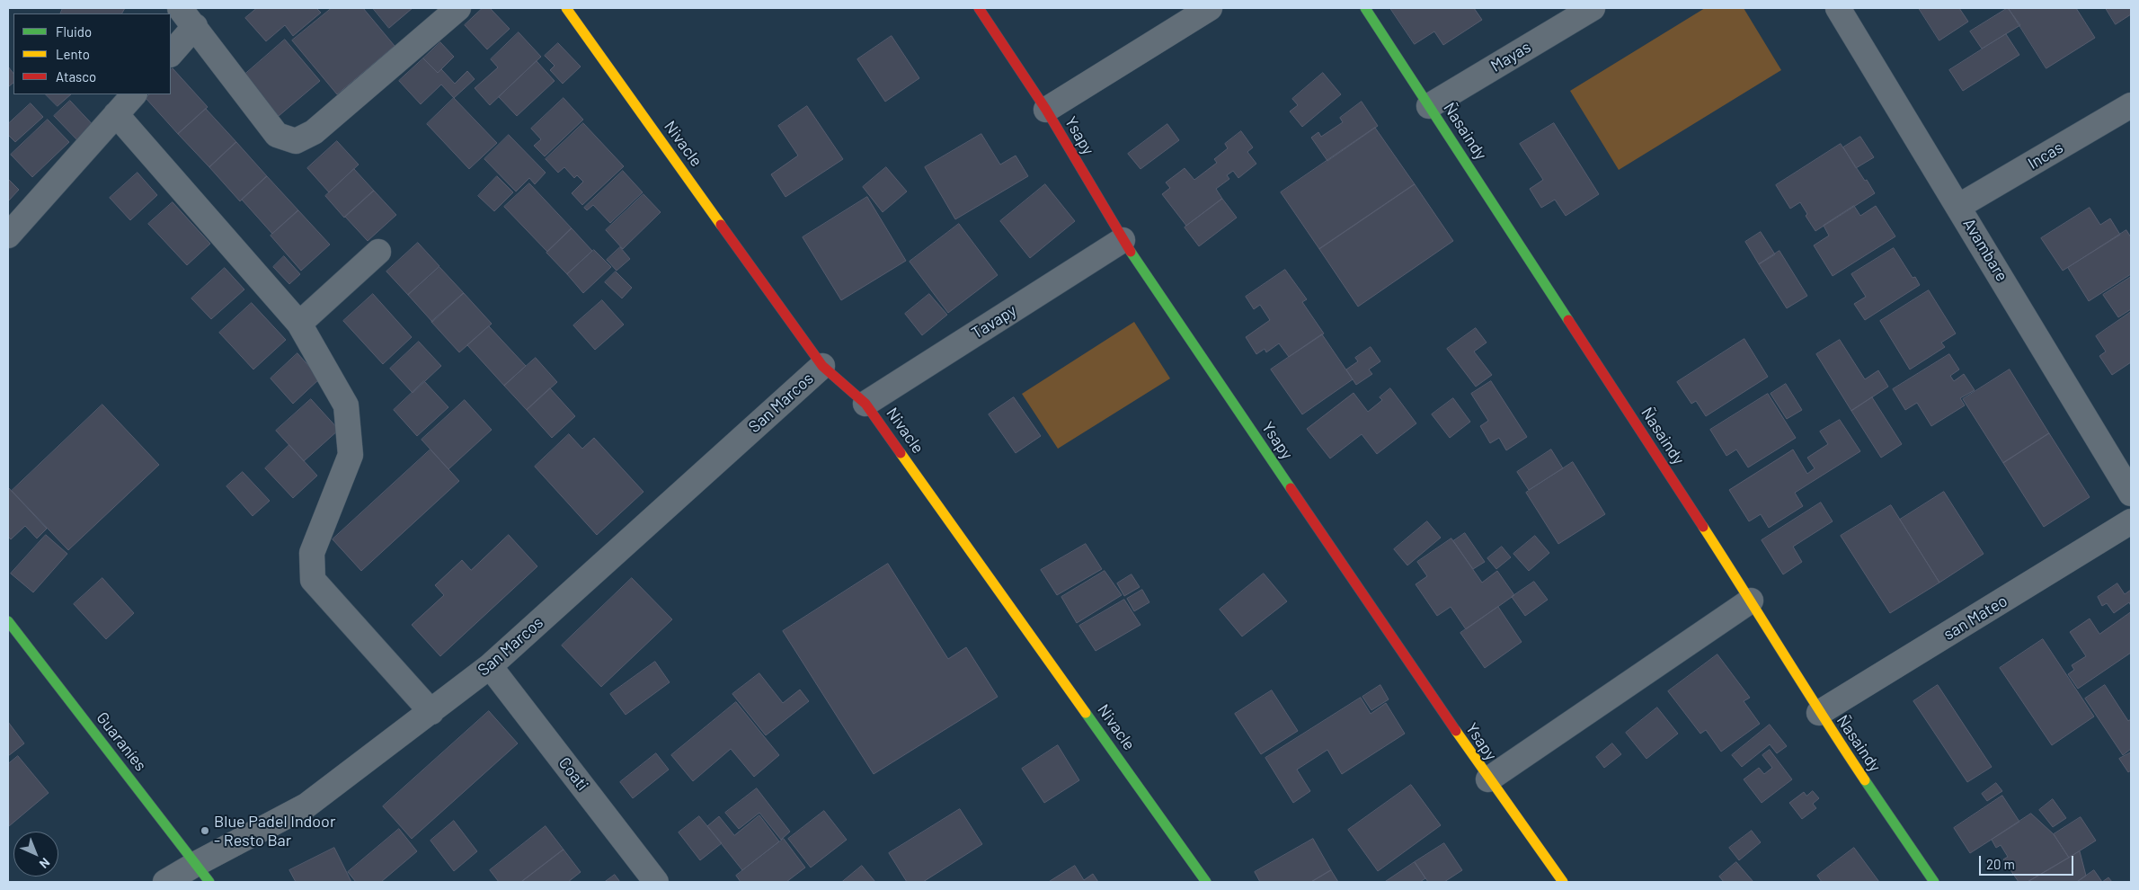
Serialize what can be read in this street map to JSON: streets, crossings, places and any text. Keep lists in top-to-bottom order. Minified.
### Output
{"streets":{"street":["Mayas","Ñasaindy","Ysapy","Nivacle","Incas","Avambare","Tavapy","San Marcos","san Mateo","Guaraníes","Coati"]},"crossings":[["Mayas","Ñasaindy"],["Ñasaindy","san Mateo"],["Ysapy","Tavapy"],["Nivacle","Tavapy"],["Nivacle","San Marcos"],["Incas","Avambare"],["San Marcos","Guaraníes"],["San Marcos","Coati"]],"places":["Blue Padel Indoor - Resto Bar"],"legend":["Fluido","Lento","Atasco"],"scale_bar":"20 m","north":"bottom right"}
